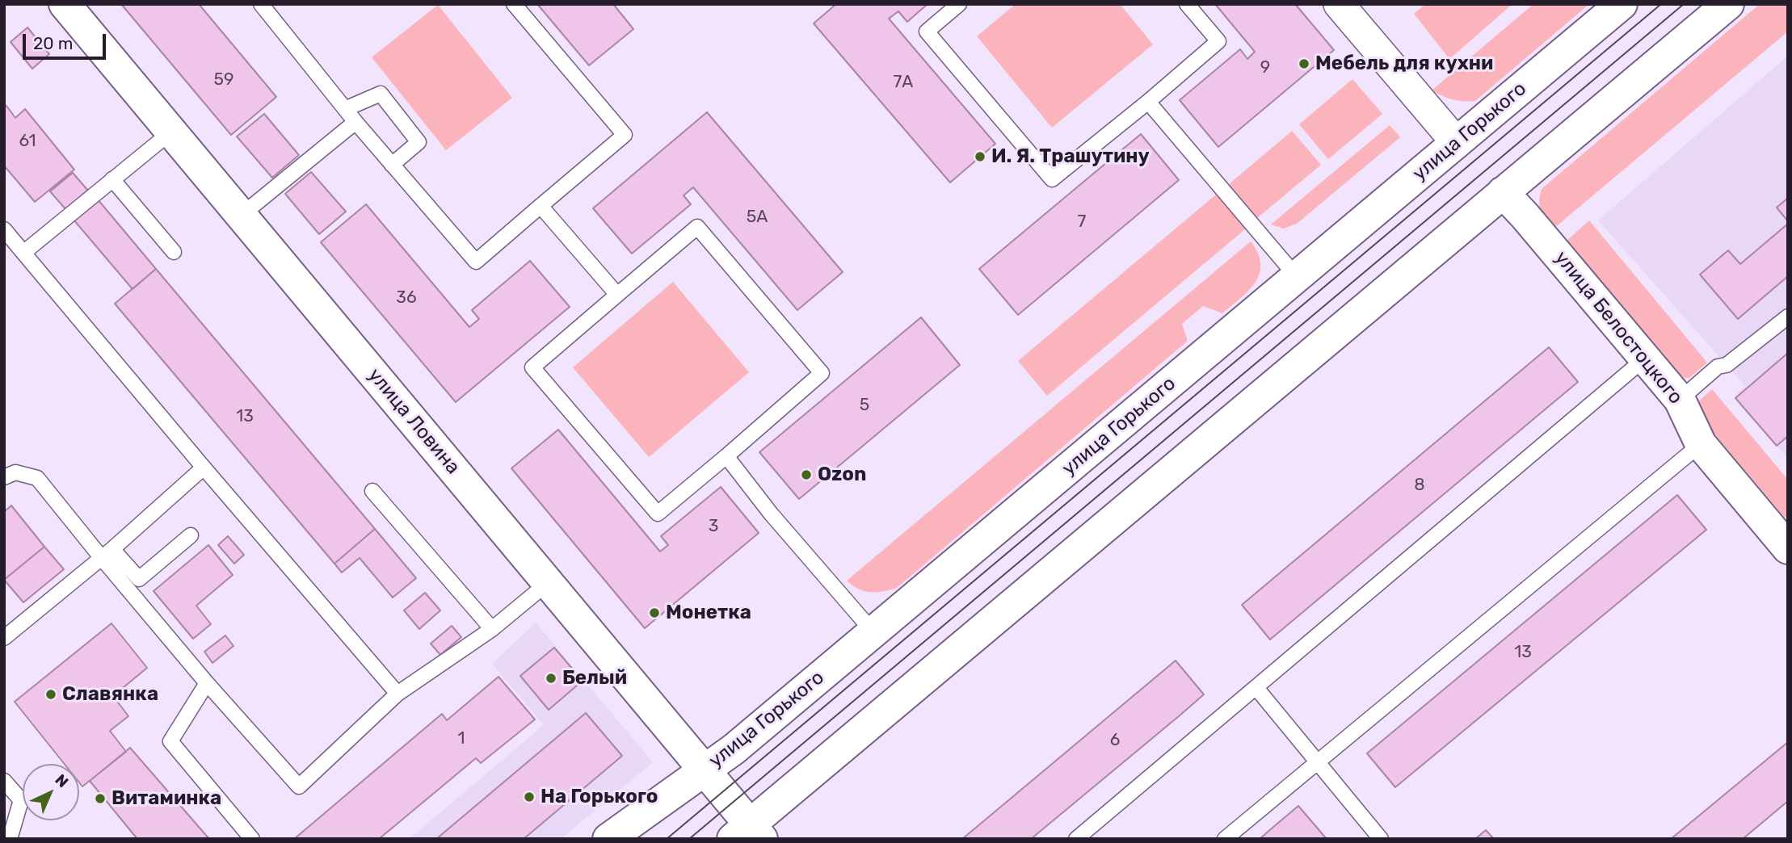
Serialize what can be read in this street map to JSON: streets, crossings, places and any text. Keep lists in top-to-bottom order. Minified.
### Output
{"streets":{"main road":["улица Горького","улица Белостоцкого","улица Ловина"]},"crossings":[["улица Горького","улица Ловина"]],"places":["Мебель для кухни","И. Я. Трашутину","Ozon","Монетка","Белый","Славянка","На Горького","Витаминка"],"house_numbers":["9","59","7А","61","5А","7","36","5","13","8","3","13","1","6"],"scale_bar":"20 m","north":"top right"}
